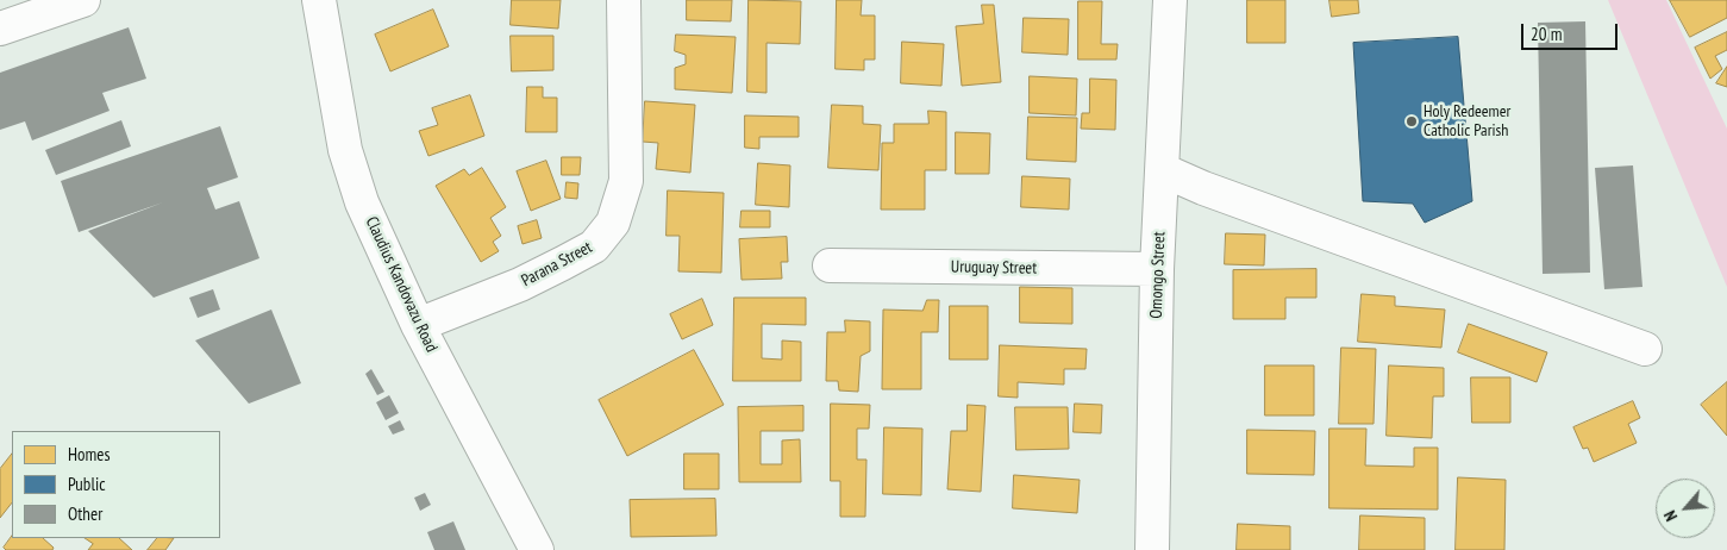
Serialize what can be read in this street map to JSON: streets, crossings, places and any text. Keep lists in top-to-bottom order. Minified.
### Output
{"streets":{"street":["Parana Street","Uruguay Street","Omongo Street","Claudius Kandovazu Road"]},"crossings":[["Parana Street","Claudius Kandovazu Road"],["Uruguay Street","Omongo Street"]],"places":["Holy Redeemer Catholic Parish"],"legend":["Homes","Public","Other"],"scale_bar":"20 m","north":"bottom left"}
